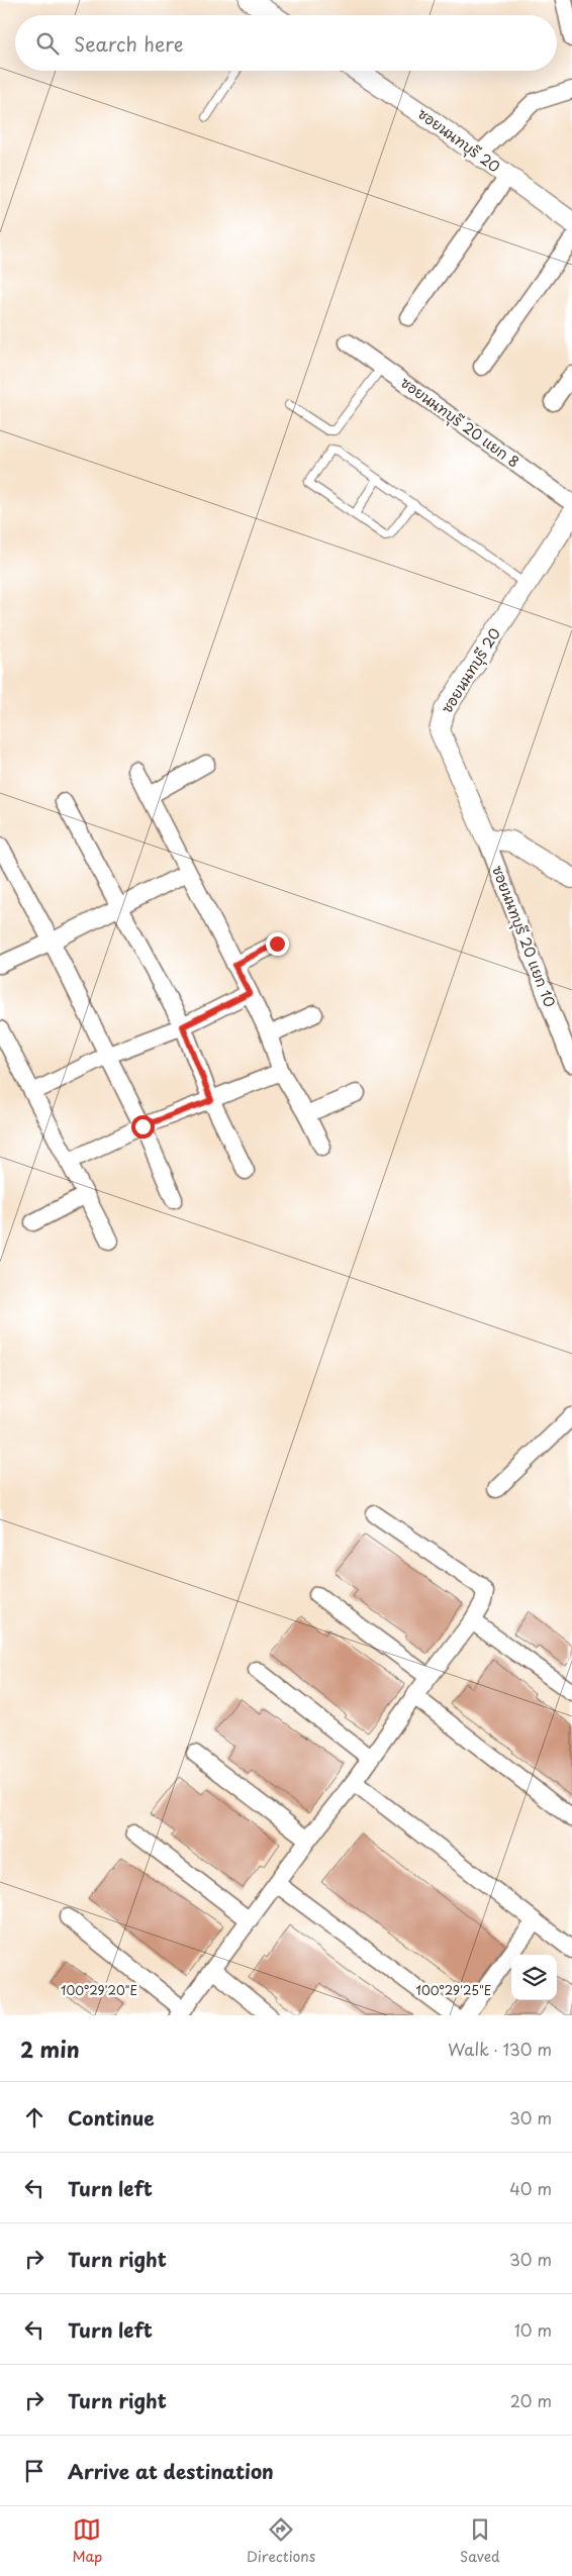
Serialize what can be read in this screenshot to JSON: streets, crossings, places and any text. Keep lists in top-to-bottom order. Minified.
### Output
{"streets":{"street":["ซอยนนทบุรี 20","ซอยนนทบุรี 20 แยก 8","ซอยนนทบุรี 20 แยก 10"]},"crossings":[["ซอยนนทบุรี 20","ซอยนนทบุรี 20 แยก 10"]],"page":{"search":"Search here","heading":["2 min","Walk · 130 m"],"list":[["Continue","30 m"],["Turn left","40 m"],["Turn right","30 m"],["Turn left","10 m"],["Turn right","20 m"],"Arrive at destination"],"nav":["Map","Directions","Saved"]},"coordinates":["100°29'20\"E","100°29'25\"E"]}
